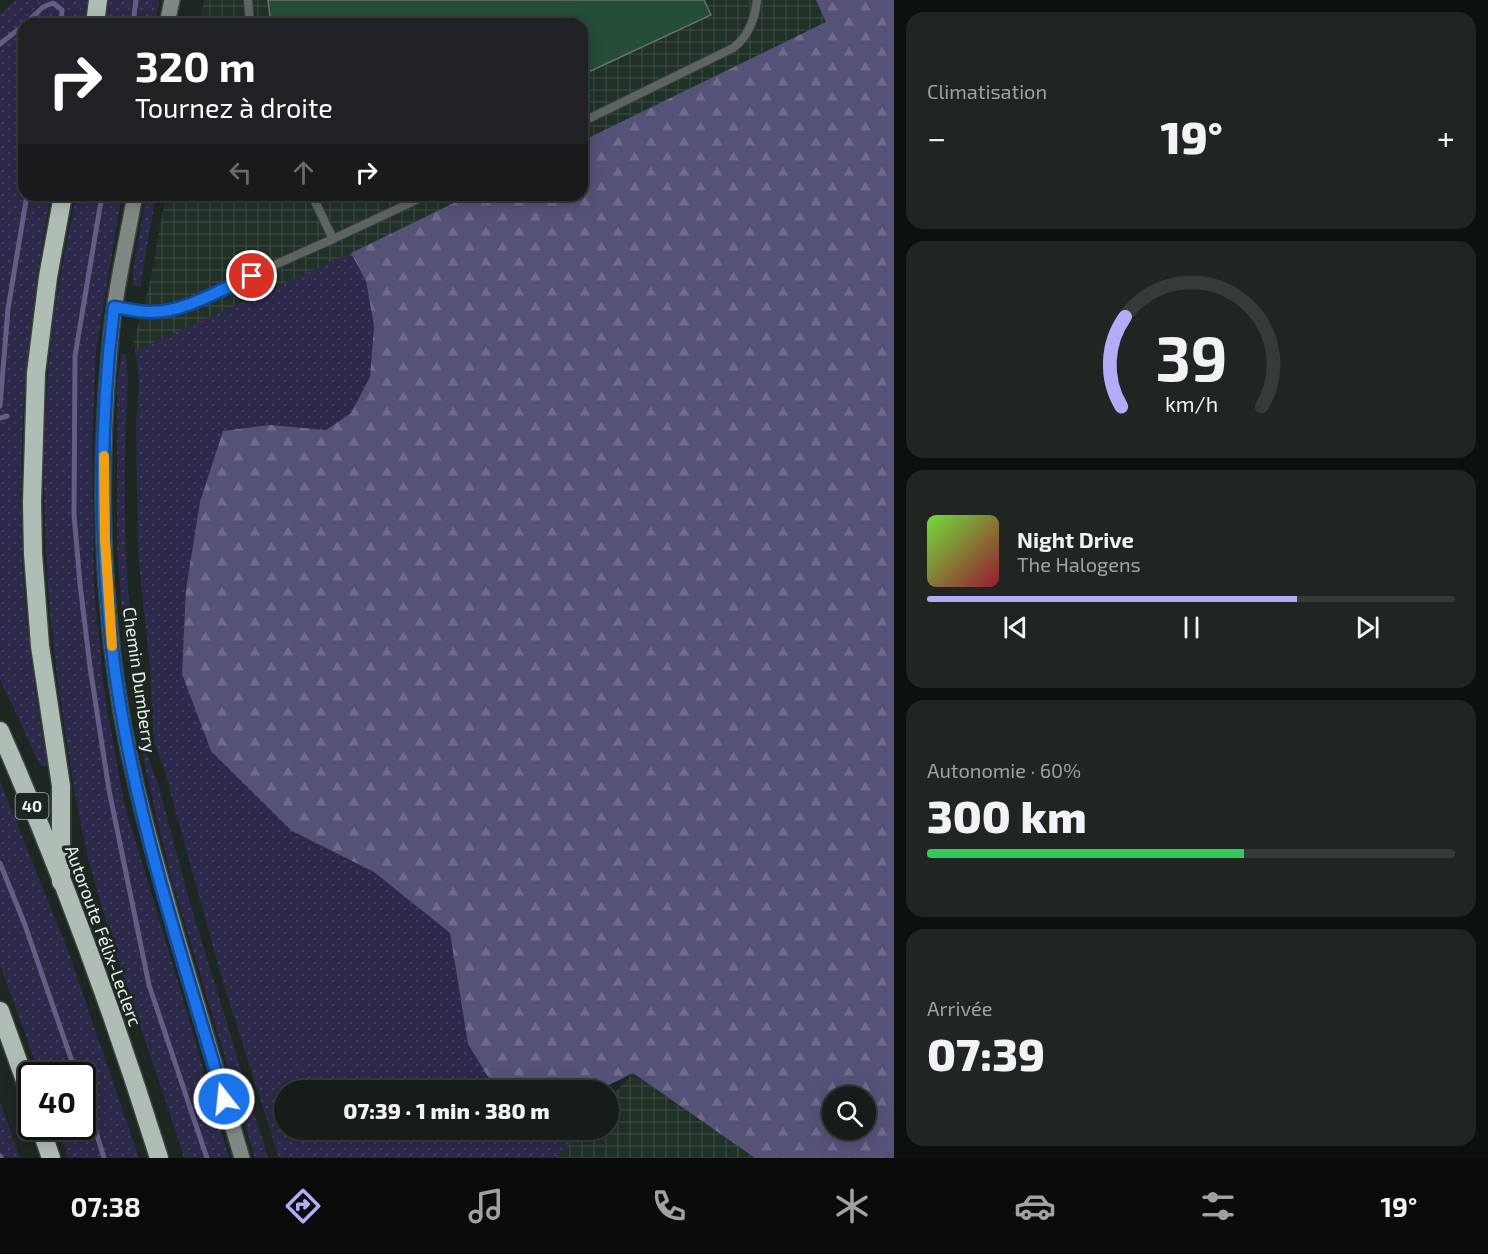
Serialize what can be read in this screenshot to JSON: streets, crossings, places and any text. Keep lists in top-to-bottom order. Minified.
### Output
{"streets":{"highway":["40","Autoroute Félix-Leclerc"],"street":["Chemin Dumberry"]},"page":{"tile":["Climatisation",["Autonomie · 60%","300 km"],["Arrivée","07:39"]],"turn":["320 m","Tournez à droite"],"heat":["−","19°","+"],"song":["Night Drive","The Halogens"],"limit":"40","trip":"07:39 · 1 min · 380 m","tabs":["07:38","19°"],"gauge":["39","km/h"]}}
